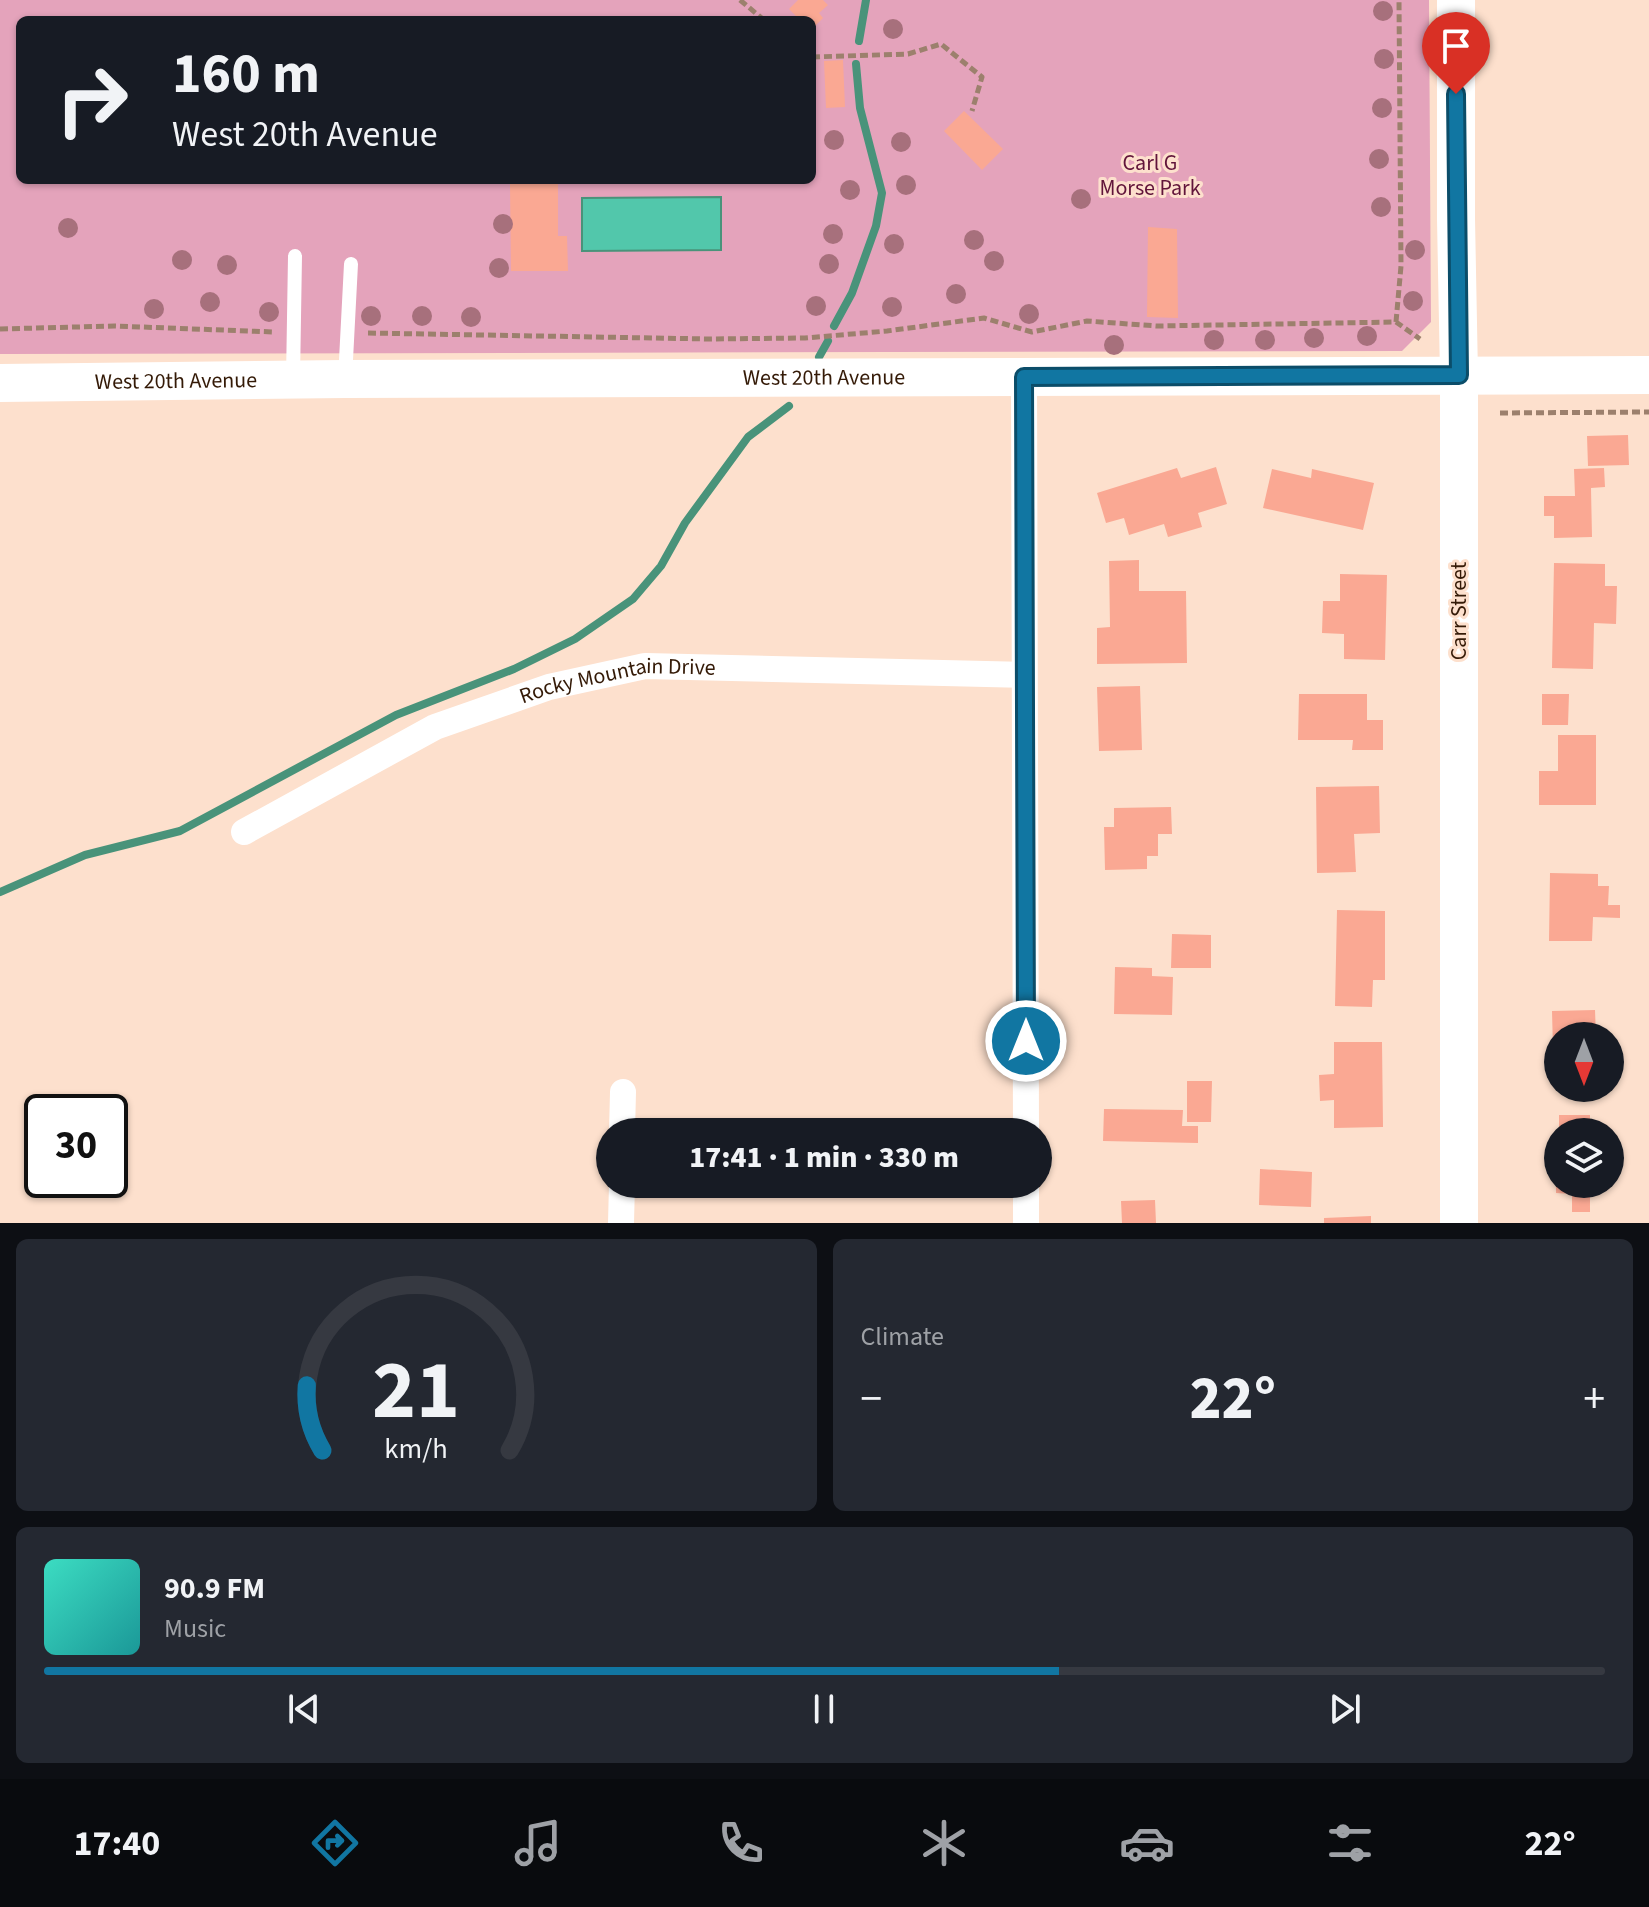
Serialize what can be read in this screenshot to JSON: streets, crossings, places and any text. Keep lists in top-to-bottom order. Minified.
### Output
{"streets":{"street":["West 20th Avenue","Carr Street","Rocky Mountain Drive"]},"crossings":[["West 20th Avenue","Carr Street"]],"parks":["Carl G Morse Park"],"north":"bottom","page":{"turn":["160 m","West 20th Avenue"],"limit":"30","trip":"17:41 · 1 min · 330 m","tile":"Climate","heat":["−","22°","+"],"song":["90.9 FM","Music"],"tabs":["17:40","22°"],"gauge":["21","km/h"]}}
